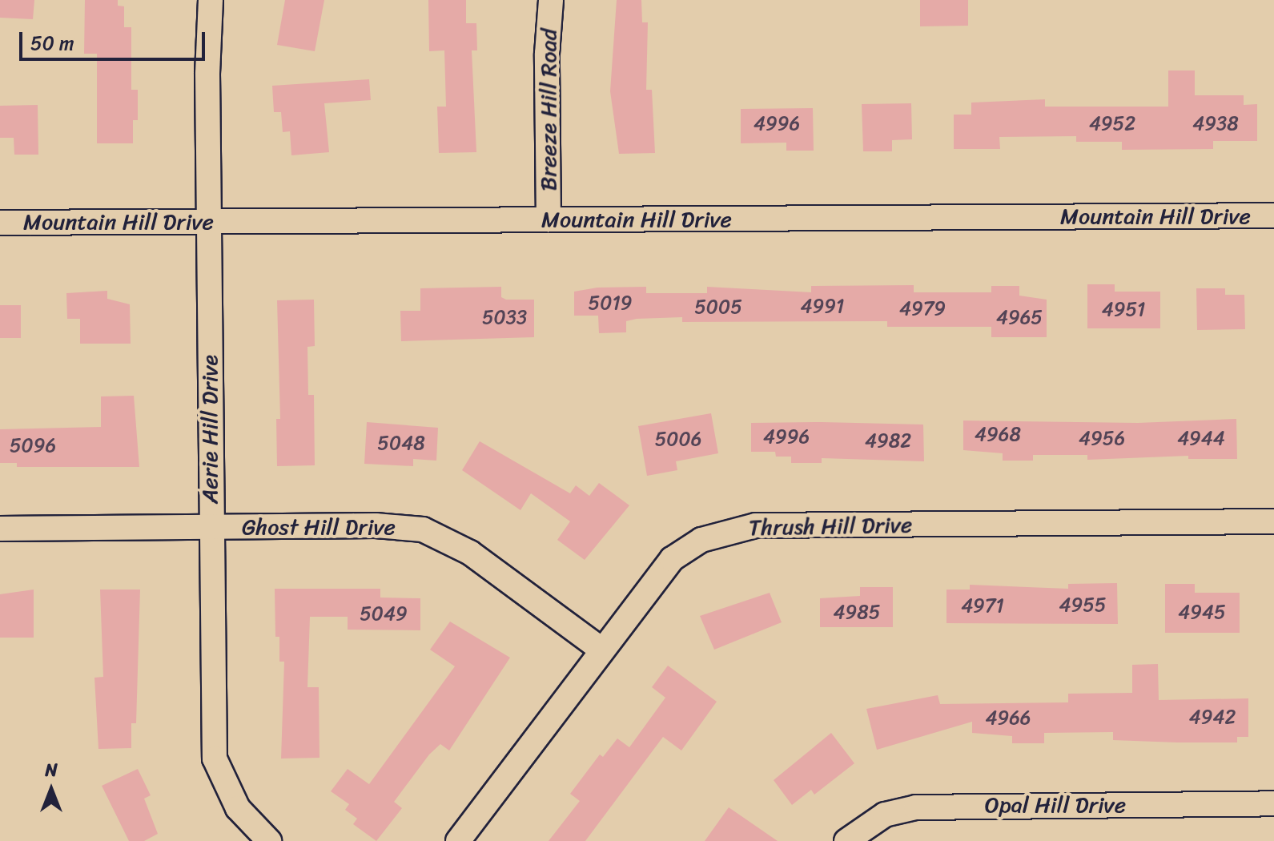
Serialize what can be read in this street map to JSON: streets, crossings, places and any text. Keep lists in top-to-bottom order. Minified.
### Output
{"streets":{"street":["Breeze Hill Road","Mountain Hill Drive","Aerie Hill Drive","Thrush Hill Drive","Ghost Hill Drive","Opal Hill Drive"]},"crossings":[["Breeze Hill Road","Mountain Hill Drive"],["Mountain Hill Drive","Aerie Hill Drive"],["Aerie Hill Drive","Ghost Hill Drive"],["Thrush Hill Drive","Ghost Hill Drive"]],"house_numbers":["4996","4952","4938","5019","4991","5005","4979","4951","5033","4965","4968","4996","4956","4944","5006","4982","5048","5096","4955","4971","4985","4945","5049","4942","4966"],"scale_bar":"50 m","north":"top"}
